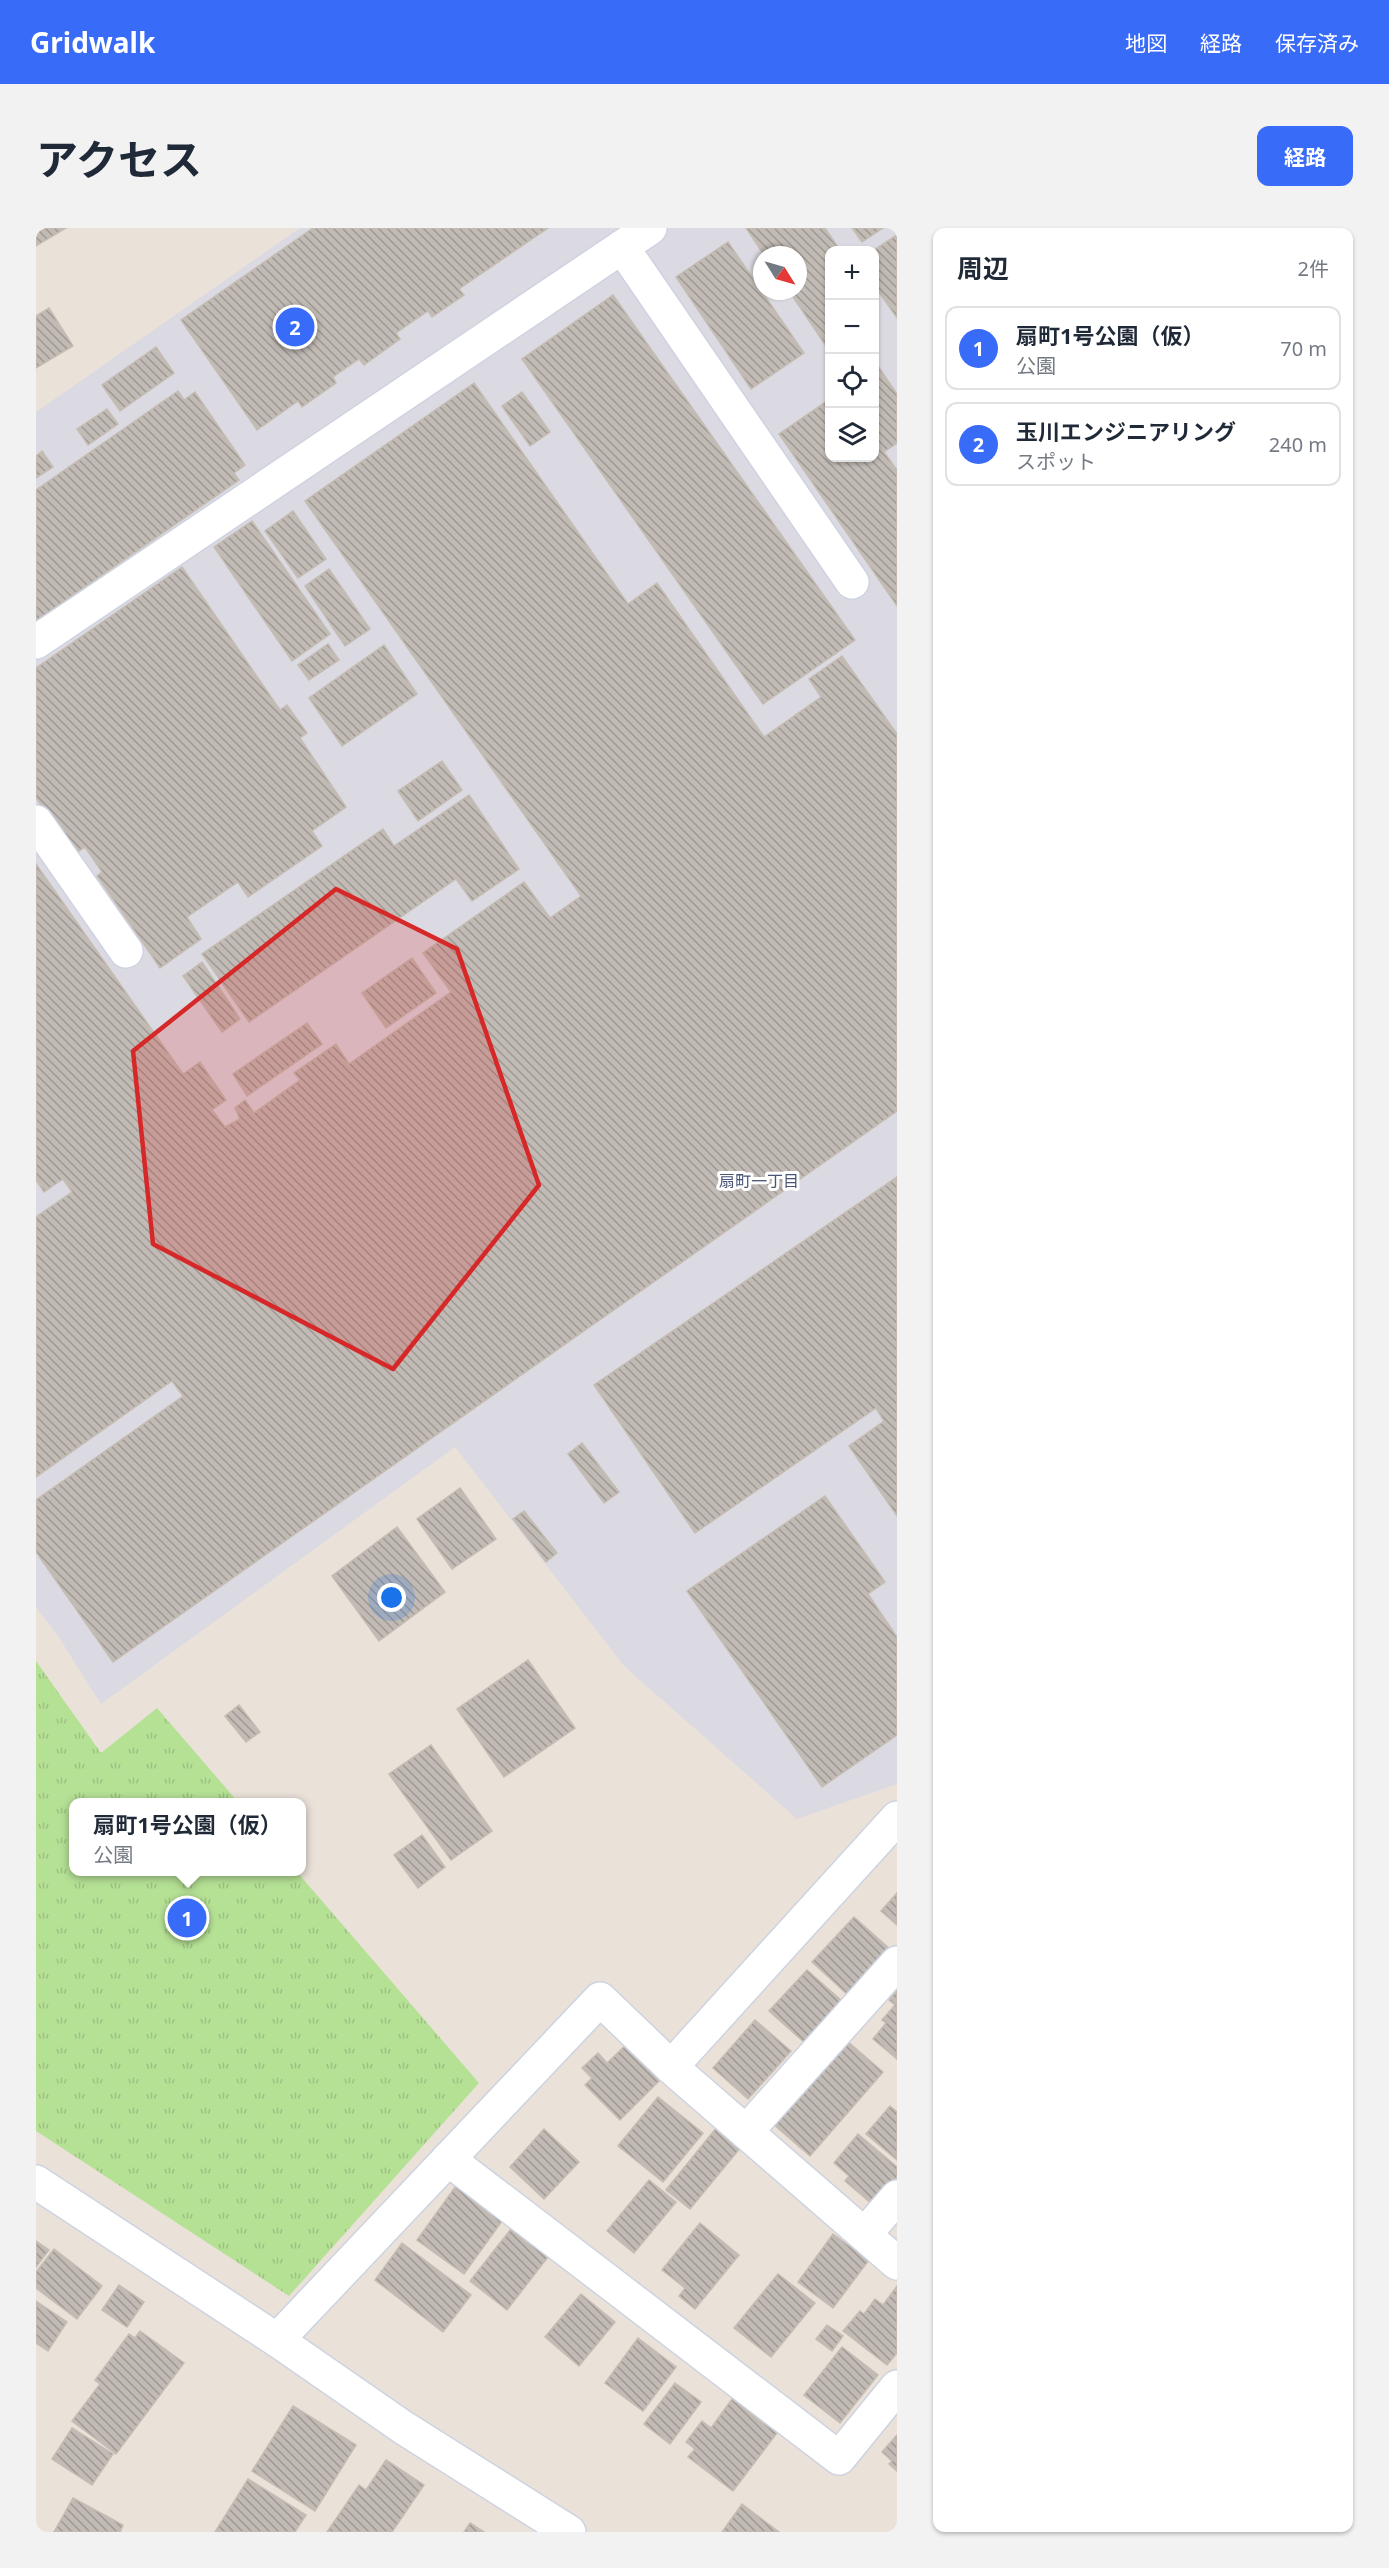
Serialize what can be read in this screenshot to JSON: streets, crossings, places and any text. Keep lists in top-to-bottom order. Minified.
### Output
{"districts":["扇町一丁目"],"north":"bottom right","page":{"header":"Gridwalk","nav":["地図","経路","保存済み"],"title":"アクセス","buttons":"経路","heading":["周辺","2件"],"map_buttons":["+","−"],"pins":["2","1"],"list":[{"mark":"1","name":"扇町1号公園（仮）","note":"公園","value":"70 m"},{"mark":"2","name":"玉川エンジニアリング","note":"スポット","value":"240 m"}],"popup":["扇町1号公園（仮）","公園"]}}
